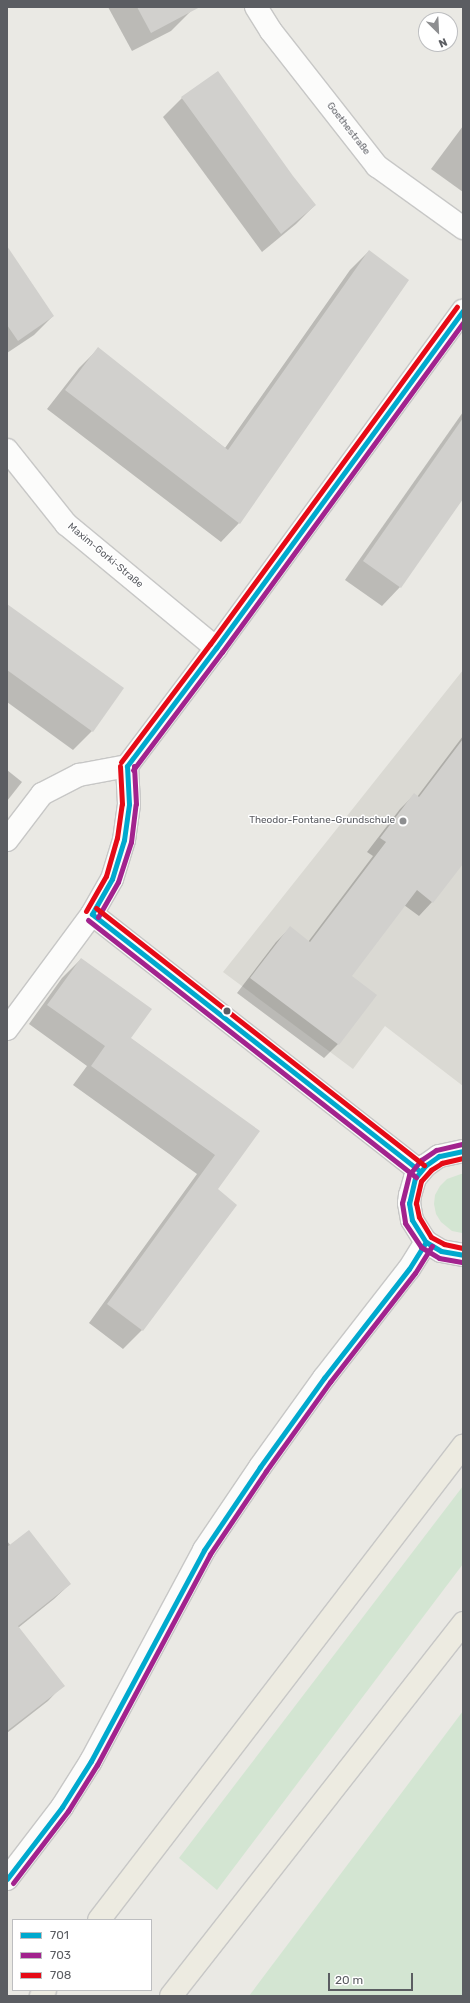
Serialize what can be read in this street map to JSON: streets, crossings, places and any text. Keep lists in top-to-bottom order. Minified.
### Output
{"streets":{"street":["Goethestraße","Maxim-Gorki-Straße"]},"places":["Theodor-Fontane-Grundschule"],"lines":["transit line 708","transit line 701","transit line 703"],"legend":["701","703","708"],"scale_bar":"20 m","north":"bottom right"}
